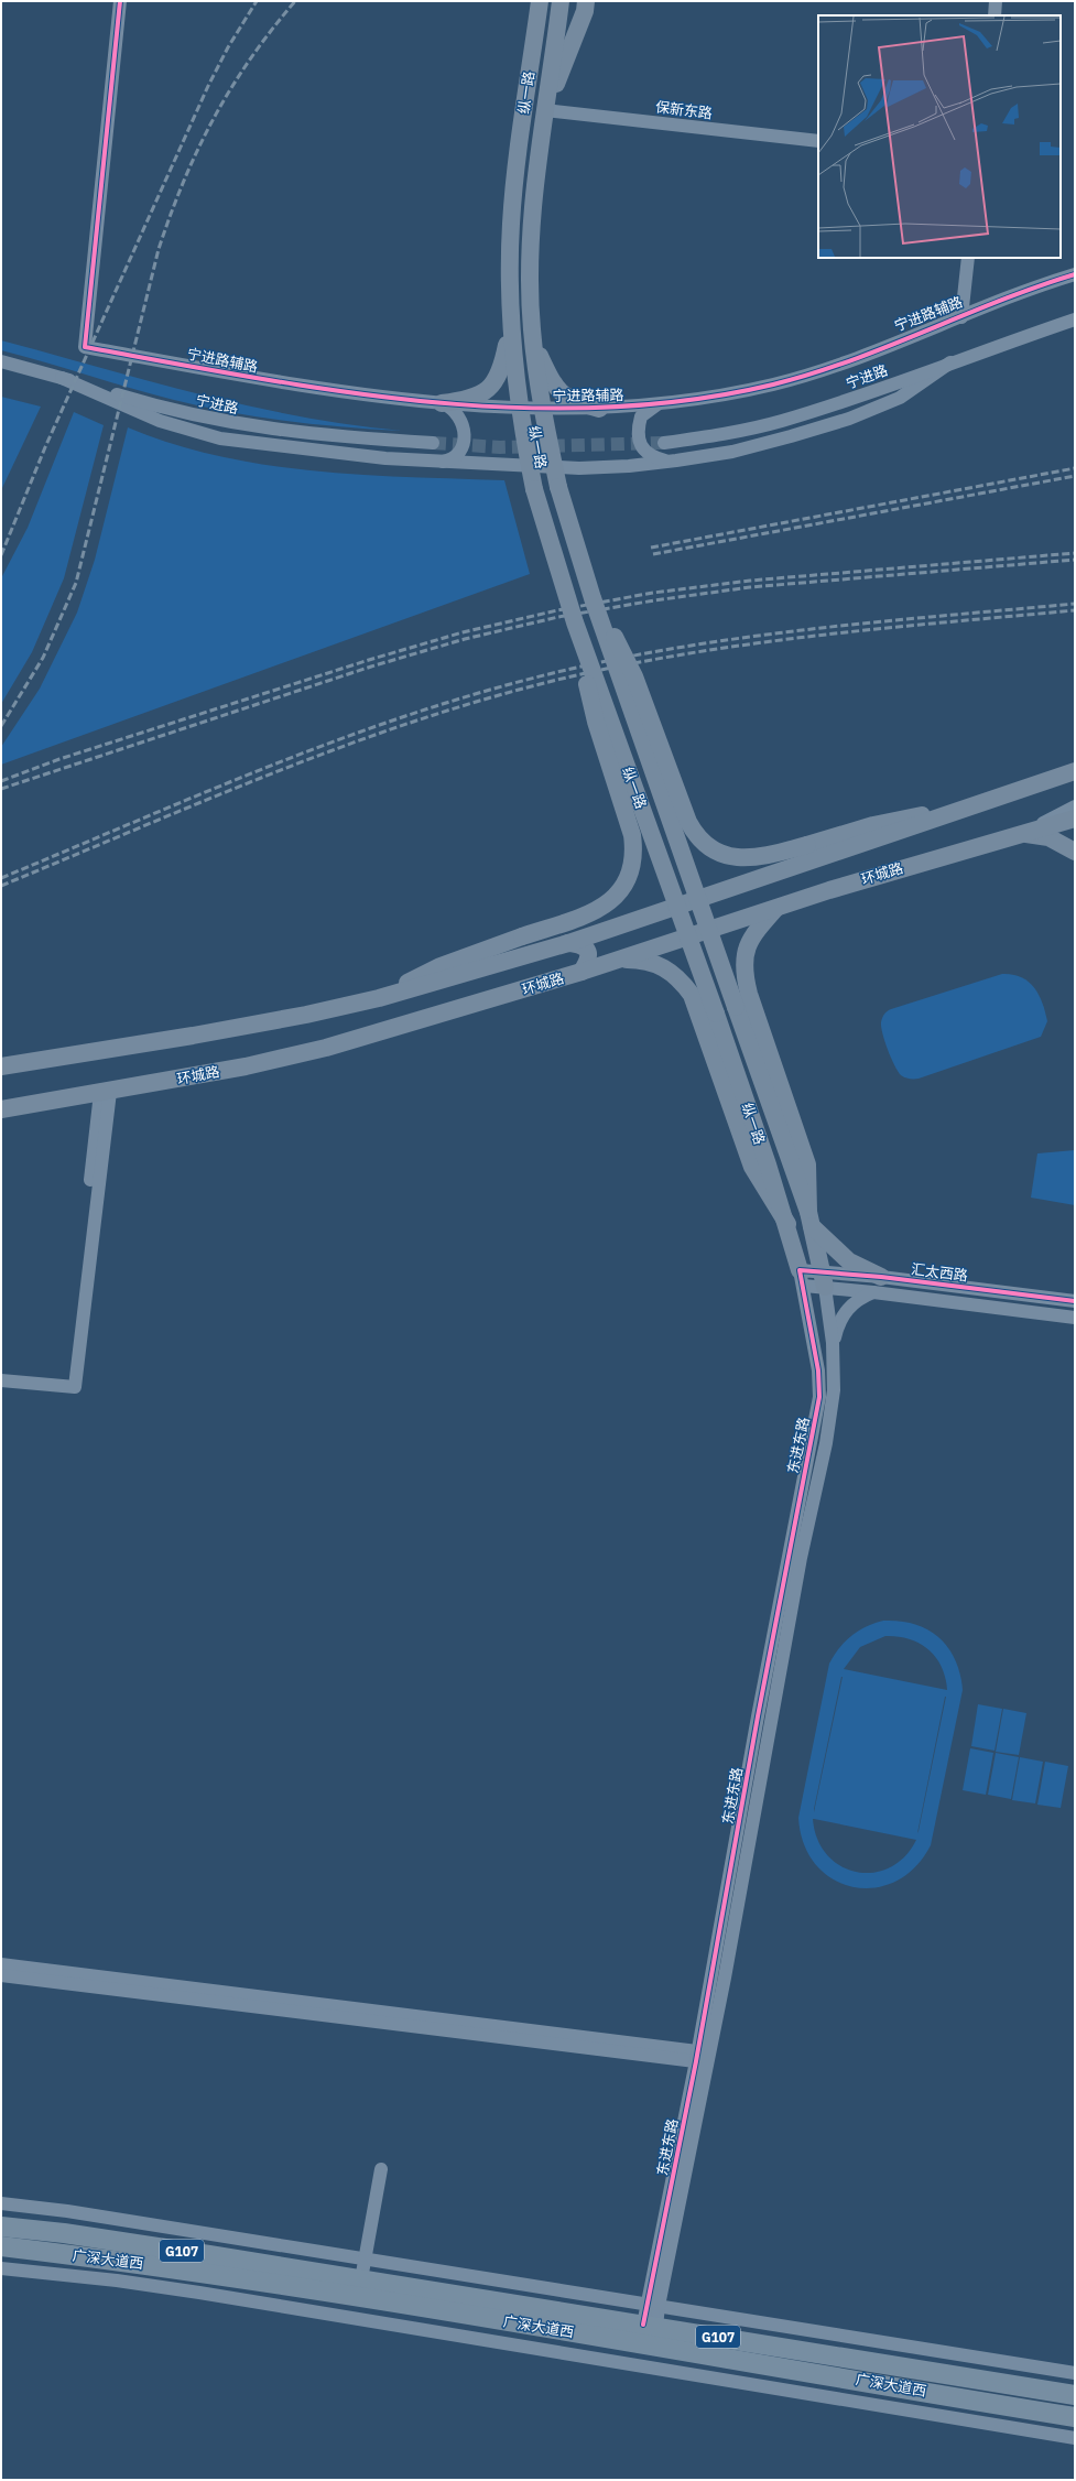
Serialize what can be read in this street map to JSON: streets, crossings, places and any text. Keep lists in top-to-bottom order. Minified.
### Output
{"streets":{"highway":["G107","广深大道西"],"main road":["纵一路","环城路","东进东路"],"street":["保新东路","宁进路辅路","宁进路","汇太西路"]},"crossings":[["纵一路","保新东路"],["纵一路","宁进路辅路"],["纵一路","东进东路"],["汇太西路","东进东路"],["东进东路","广深大道西"]]}
